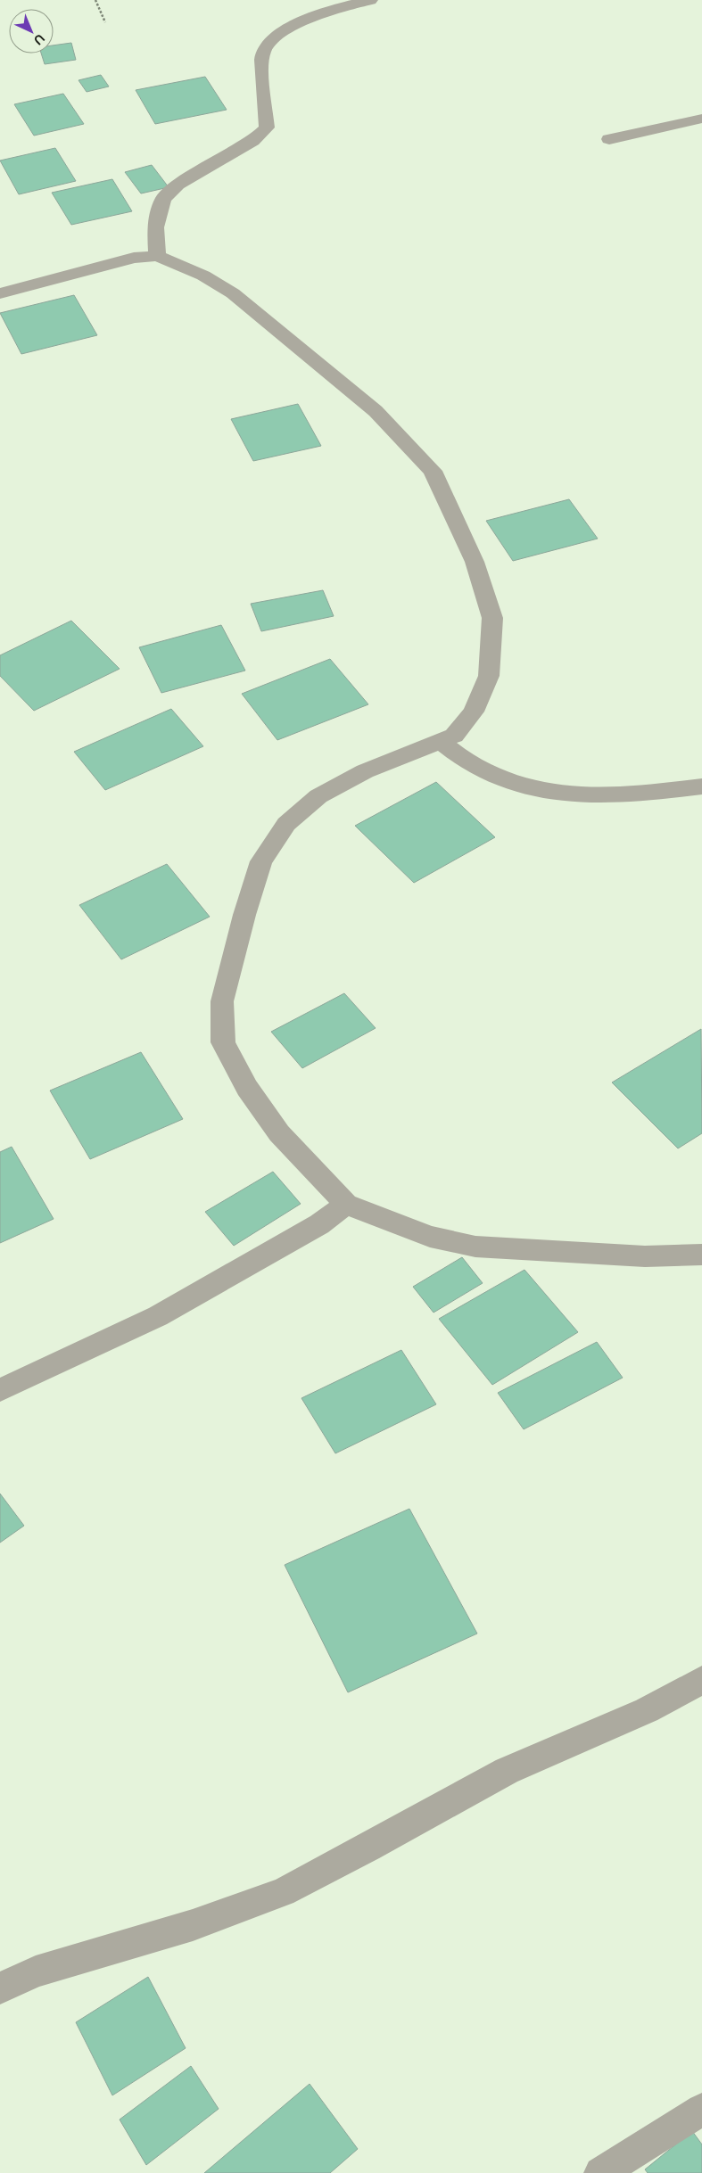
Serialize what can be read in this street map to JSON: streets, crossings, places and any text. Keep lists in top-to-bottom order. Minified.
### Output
{"north":"bottom right"}
